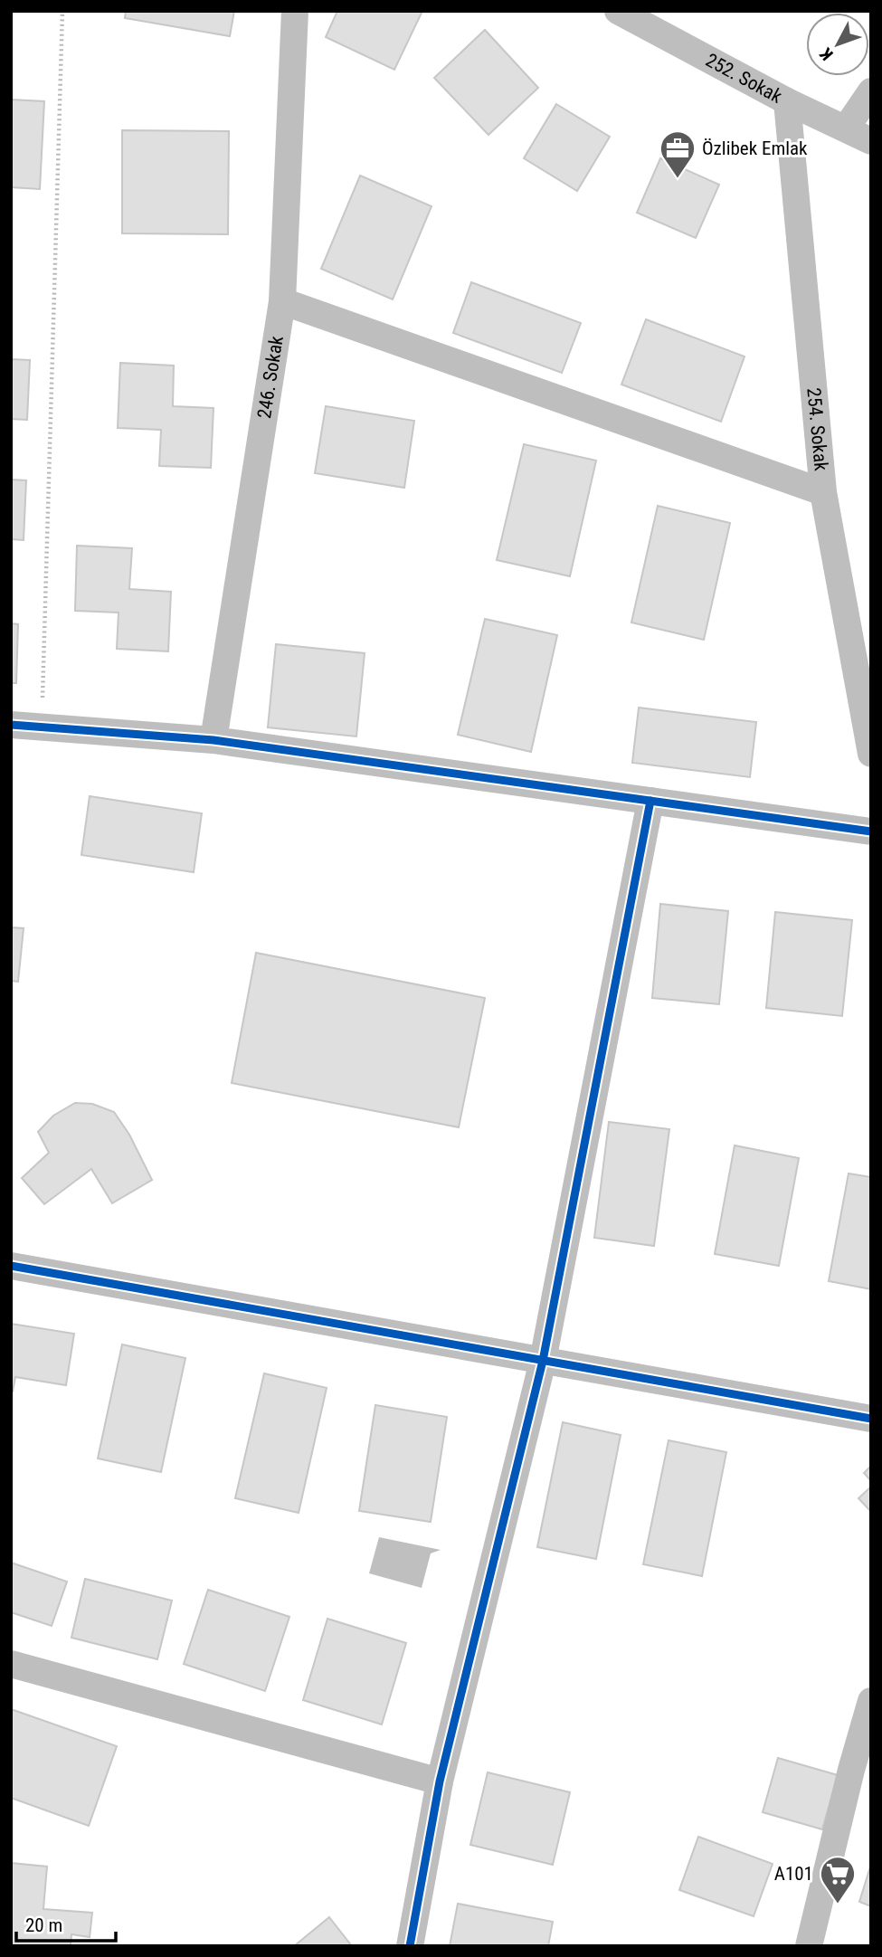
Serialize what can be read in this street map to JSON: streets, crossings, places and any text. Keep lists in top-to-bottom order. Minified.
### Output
{"streets":{"street":["252. Sokak","246. Sokak","254. Sokak"]},"crossings":[["252. Sokak","254. Sokak"]],"places":{"office":["Özlibek Emlak"],"supermarket":["A101"]},"scale_bar":"20 m","north":"bottom left"}
